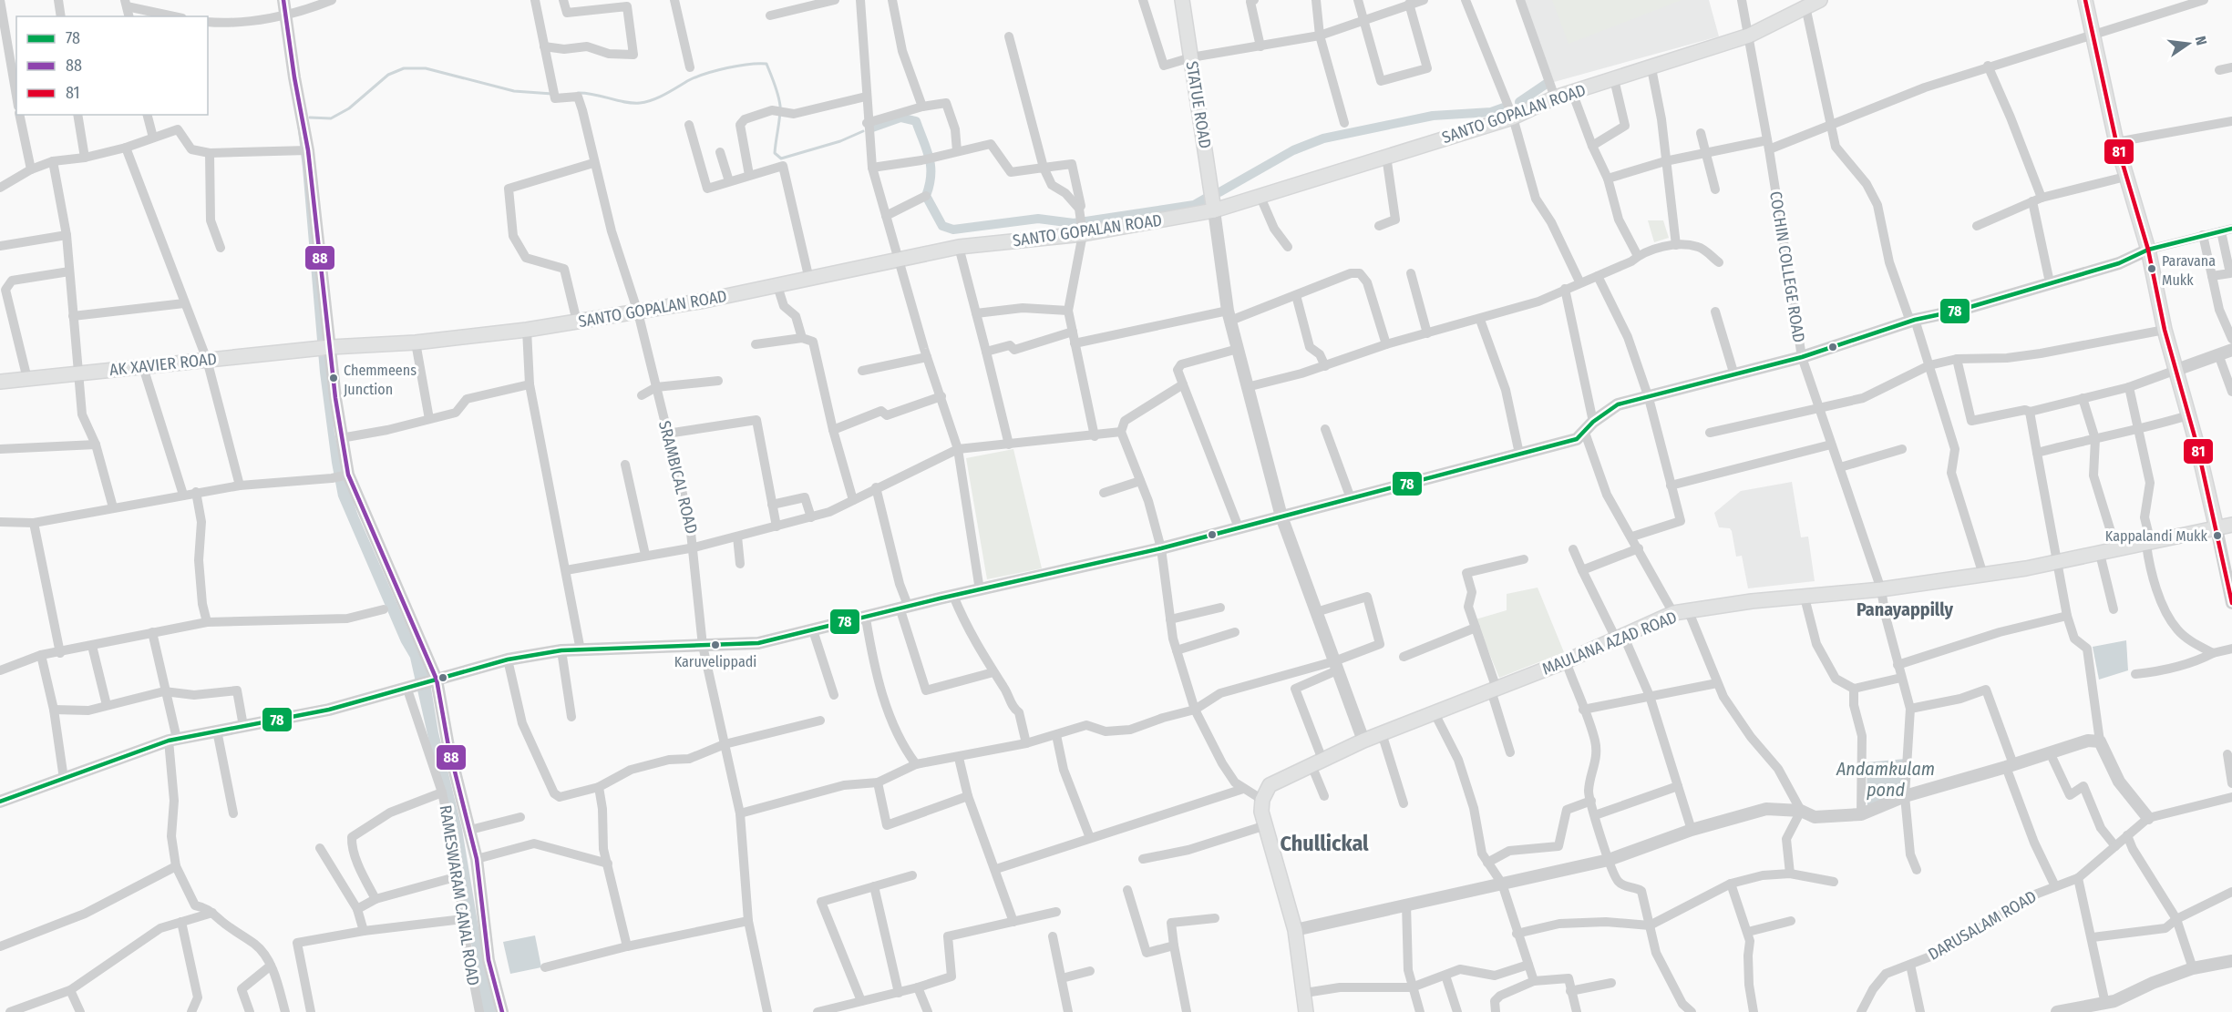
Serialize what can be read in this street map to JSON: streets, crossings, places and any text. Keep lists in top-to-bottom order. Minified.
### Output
{"streets":{"main road":["STATUE ROAD","SANTO GOPALAN ROAD","AK XAVIER ROAD","MAULANA AZAD ROAD"],"street":["COCHIN COLLEGE ROAD","SRAMBICAL ROAD","RAMESWARAM CANAL ROAD","DARUSALAM ROAD"]},"crossings":[["STATUE ROAD","SANTO GOPALAN ROAD"],["SANTO GOPALAN ROAD","COCHIN COLLEGE ROAD"],["SANTO GOPALAN ROAD","AK XAVIER ROAD"],["SANTO GOPALAN ROAD","SRAMBICAL ROAD"],["COCHIN COLLEGE ROAD","MAULANA AZAD ROAD"]],"districts":["Panayappilly","Chullickal"],"water":["Andamkulam pond"],"places":["Paravana Mukk","Chemmeens Junction","Kappalandi Mukk","Karuvelippadi"],"lines":["transit line 88","transit line 81","transit line 78"],"legend":["78","88","81"],"north":"right"}
